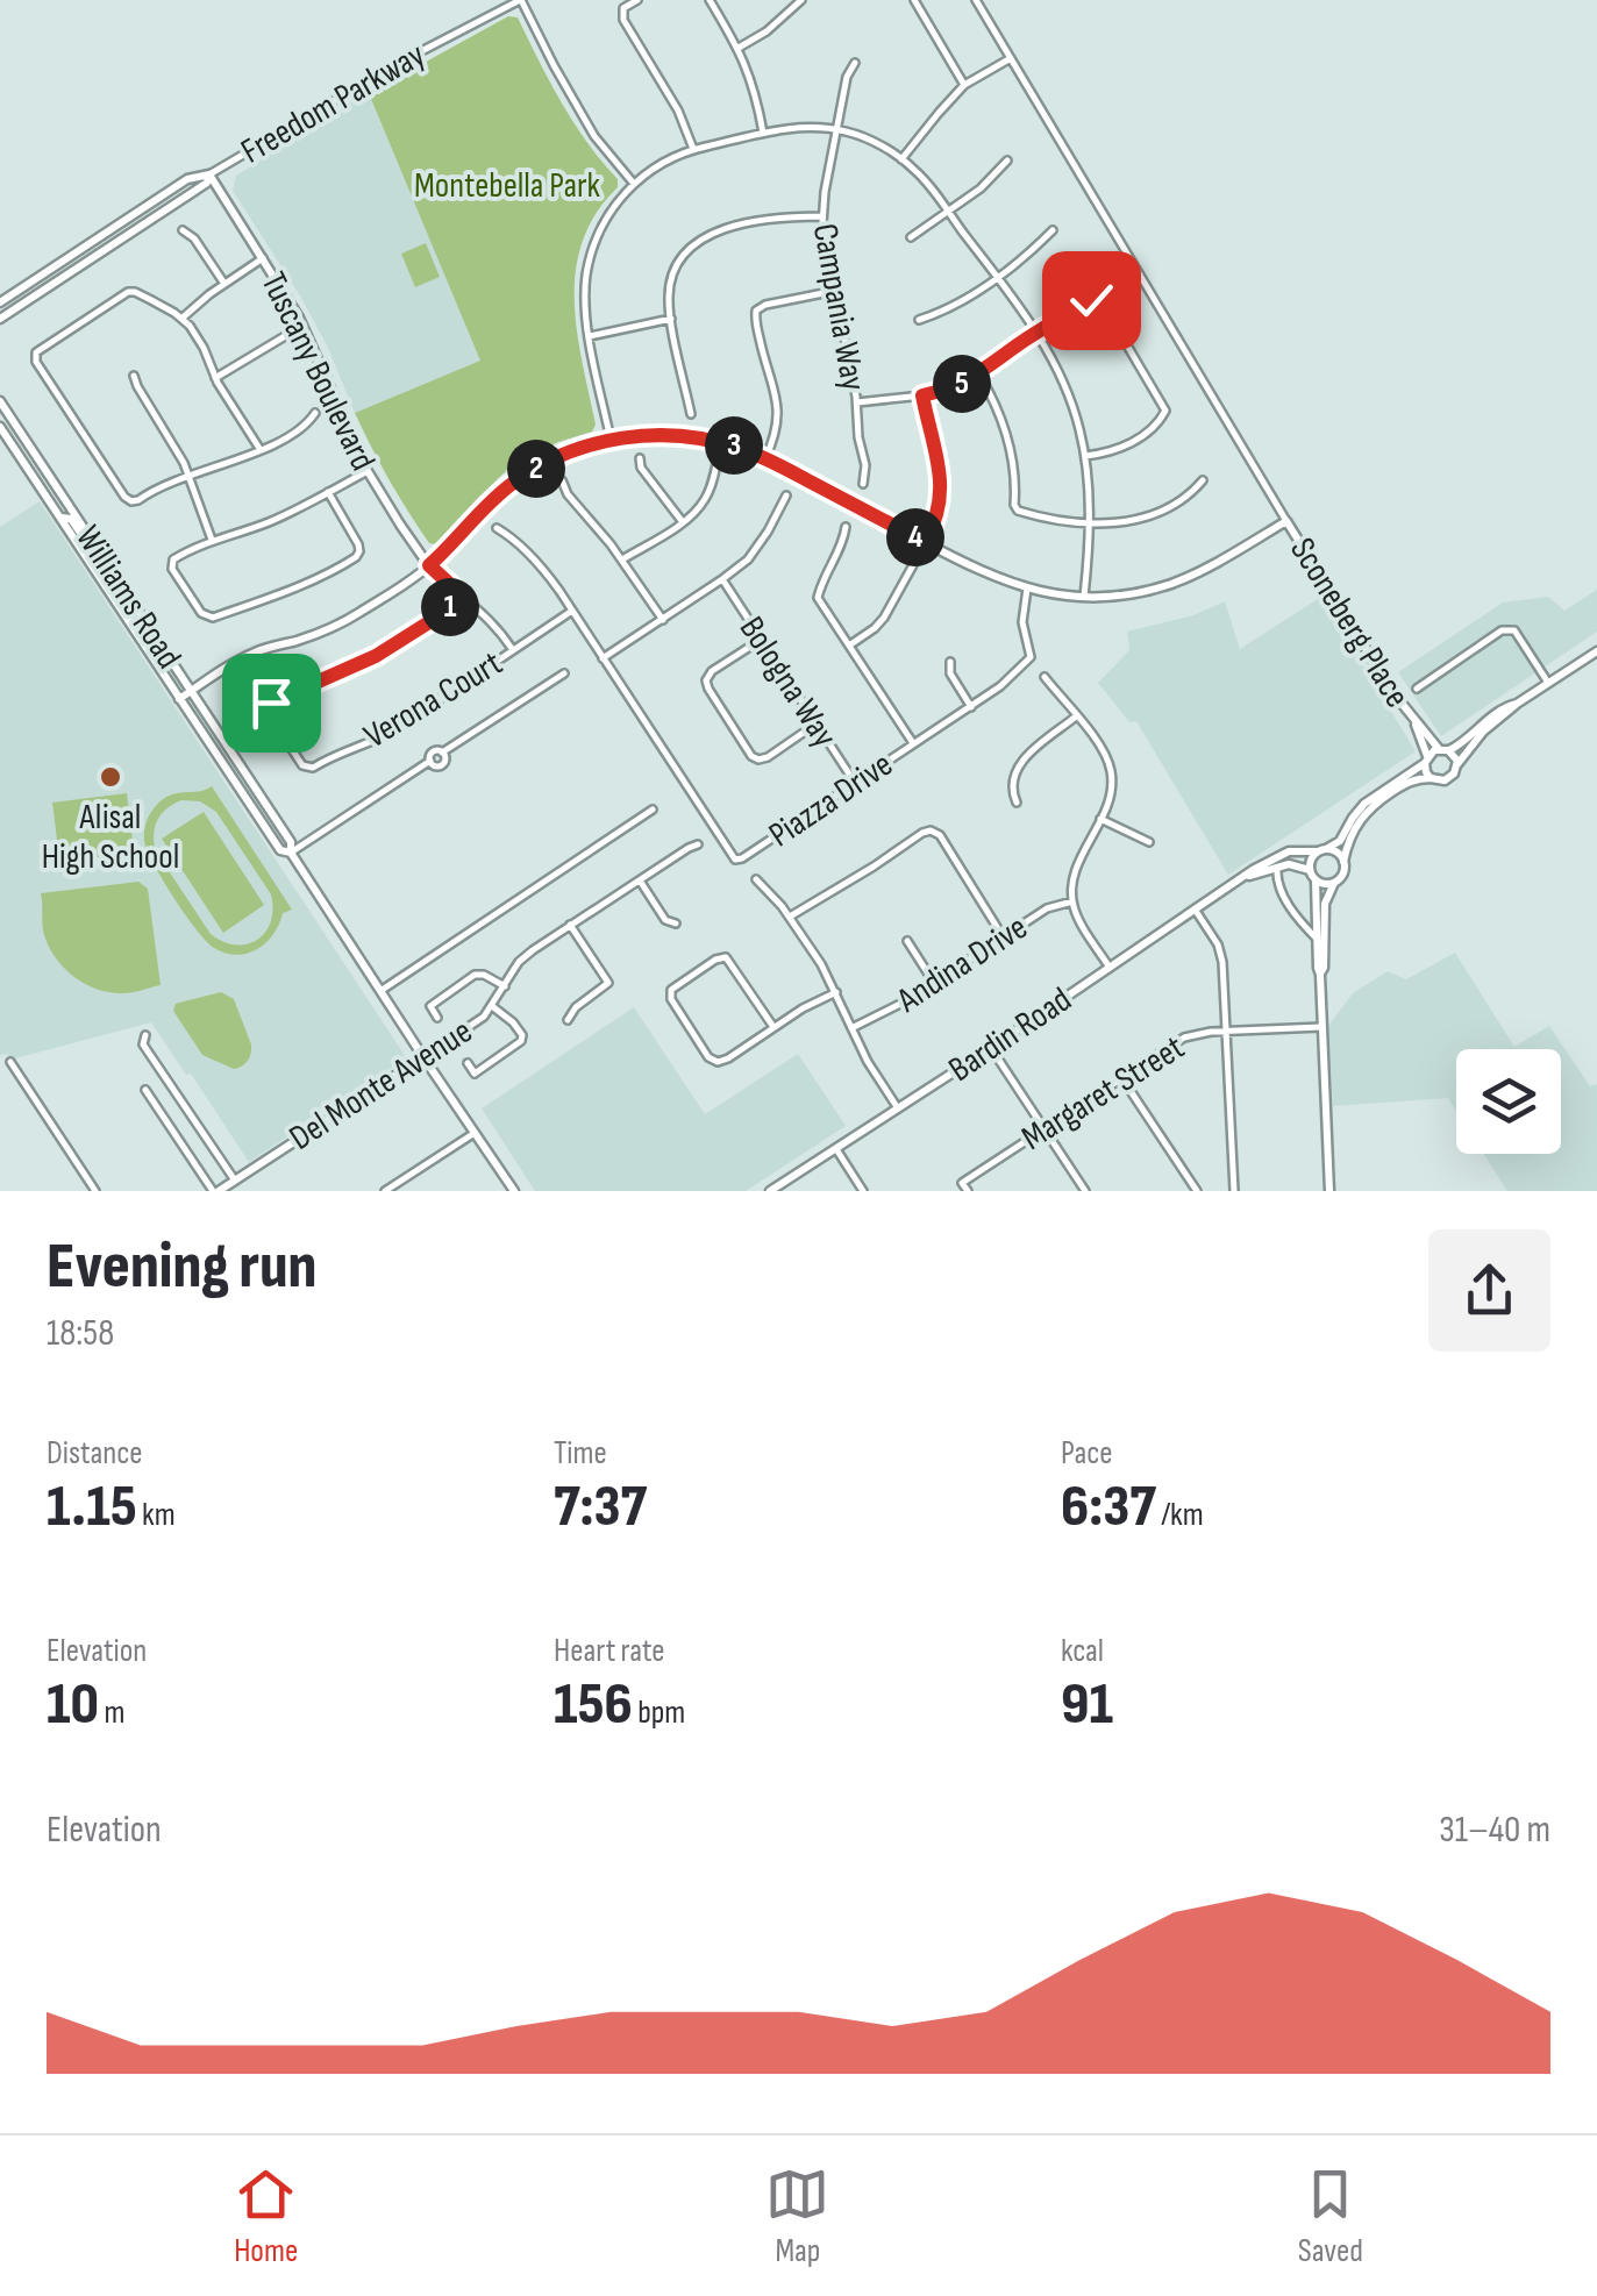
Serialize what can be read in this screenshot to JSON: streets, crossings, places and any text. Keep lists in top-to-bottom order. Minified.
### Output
{"streets":{"street":["Freedom Parkway","Campania Way","Tuscany Boulevard","Williams Road","Sconeberg Place","Bologna Way","Verona Court","Piazza Drive","Andina Drive","Bardin Road","Del Monte Avenue","Margaret Street"]},"crossings":[["Freedom Parkway","Tuscany Boulevard"],["Williams Road","Del Monte Avenue"],["Bologna Way","Piazza Drive"],["Verona Court","Piazza Drive"]],"parks":["Montebella Park"],"places":["Alisal High School"],"page":{"pins":["5","3","2","4","1"],"heading":["Evening run","18:58"],"stats":[["Distance","1.15 km"],["Time","7:37"],["Pace","6:37 /km"],["Elevation","10 m"],["Heart rate","156 bpm"],["kcal","91"]],"chart":["Elevation","31–40 m"],"tabs":["Home","Map","Saved"]}}
